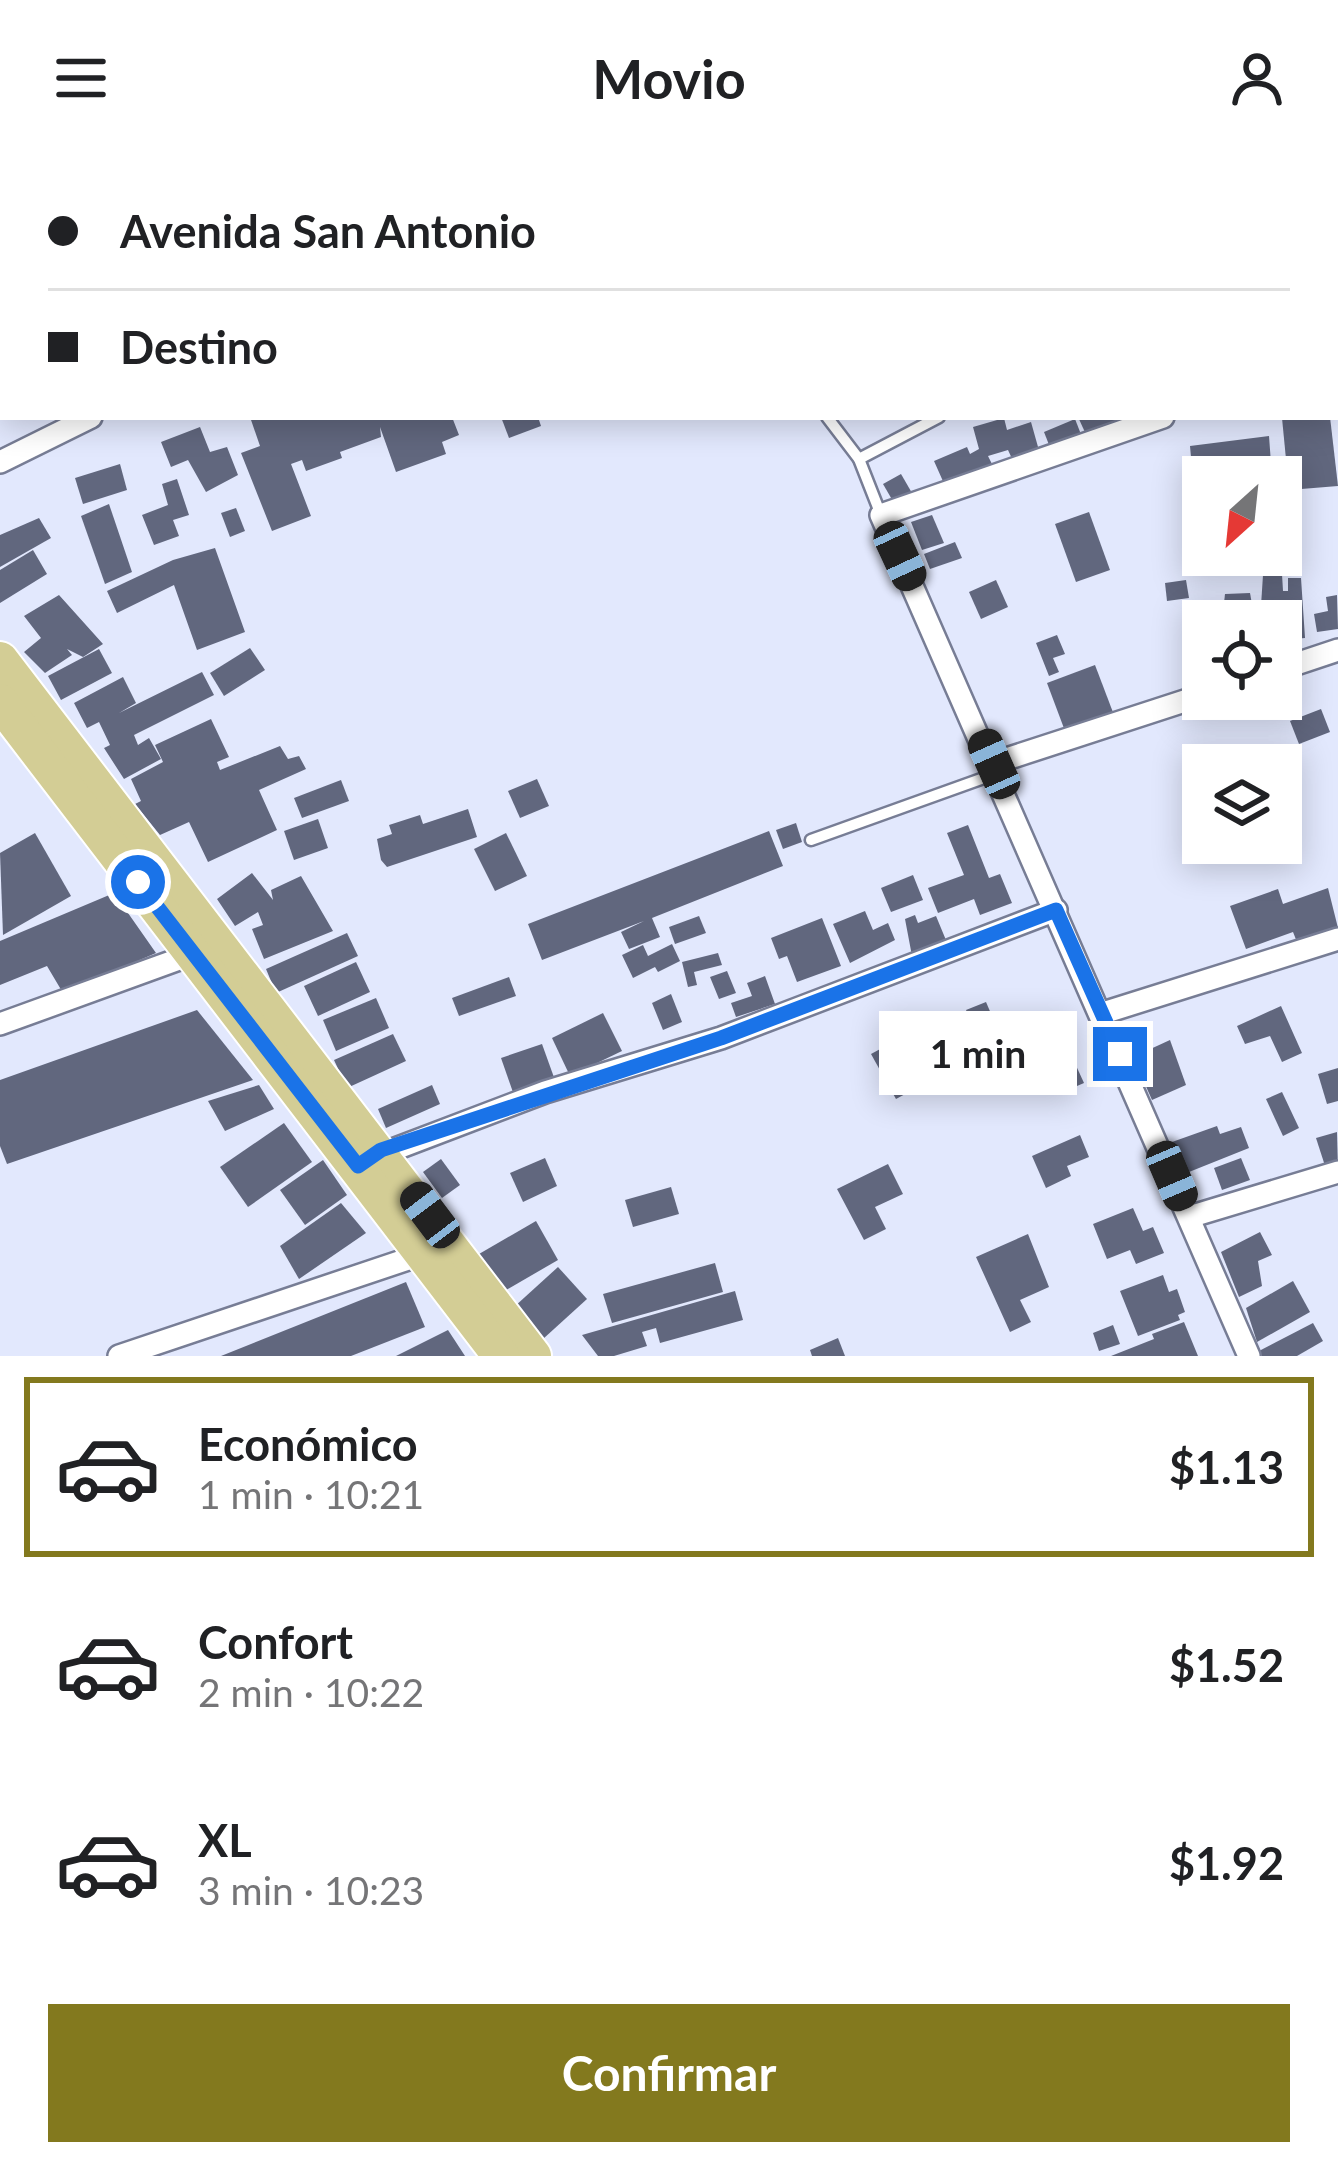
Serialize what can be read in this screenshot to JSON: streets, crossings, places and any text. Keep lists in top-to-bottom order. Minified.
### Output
{"north":"bottom left","page":{"header":"Movio","banner":["Avenida San Antonio","Destino"],"bubble":"1 min","list":[{"name":"Económico","note":"1 min · 10:21","value":"$1.13"},{"name":"Confort","note":"2 min · 10:22","value":"$1.52"},{"name":"XL","note":"3 min · 10:23","value":"$1.92"}],"buttons":"Confirmar"}}
